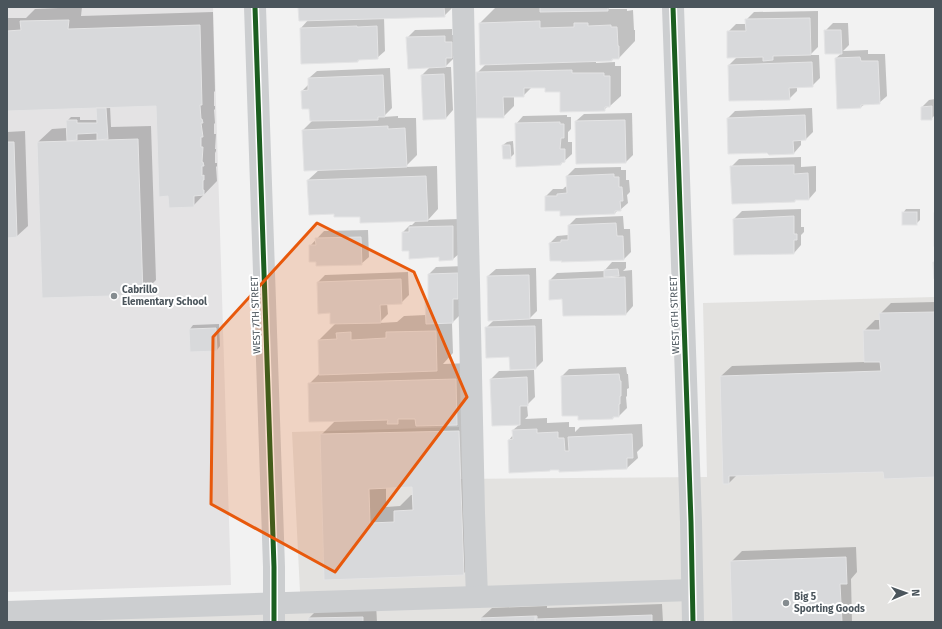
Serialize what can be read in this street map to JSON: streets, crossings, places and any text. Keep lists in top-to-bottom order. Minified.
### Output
{"streets":{"street":["WEST 7TH STREET","WEST 6TH STREET"]},"places":["Cabrillo Elementary School","Big 5 Sporting Goods"],"north":"right"}
